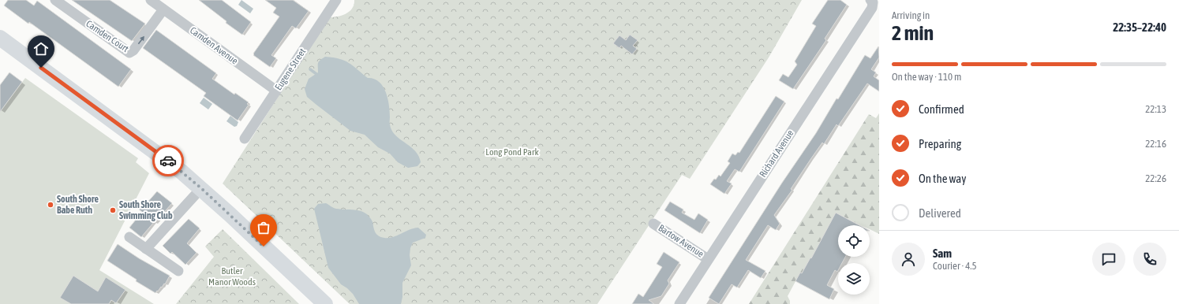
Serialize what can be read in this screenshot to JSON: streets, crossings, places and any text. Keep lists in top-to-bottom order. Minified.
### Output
{"streets":{"street":["Camden Court","Camden Avenue","Eugene Street","Richard Avenue","Bartow Avenue"]},"crossings":[["Camden Court","Camden Avenue"],["Camden Avenue","Eugene Street"],["Richard Avenue","Bartow Avenue"]],"parks":["Long Pond Park","Butler Manor Woods"],"places":["South Shore Babe Ruth","South Shore Swimming Club"],"page":{"heading":["2 min","Arriving in","22:35–22:40"],"panel":["Sam","Courier · 4.5"],"bar":"On the way · 110 m","list":[["Confirmed","22:13"],["Preparing","22:16"],["On the way","22:26"],"Delivered"]}}
